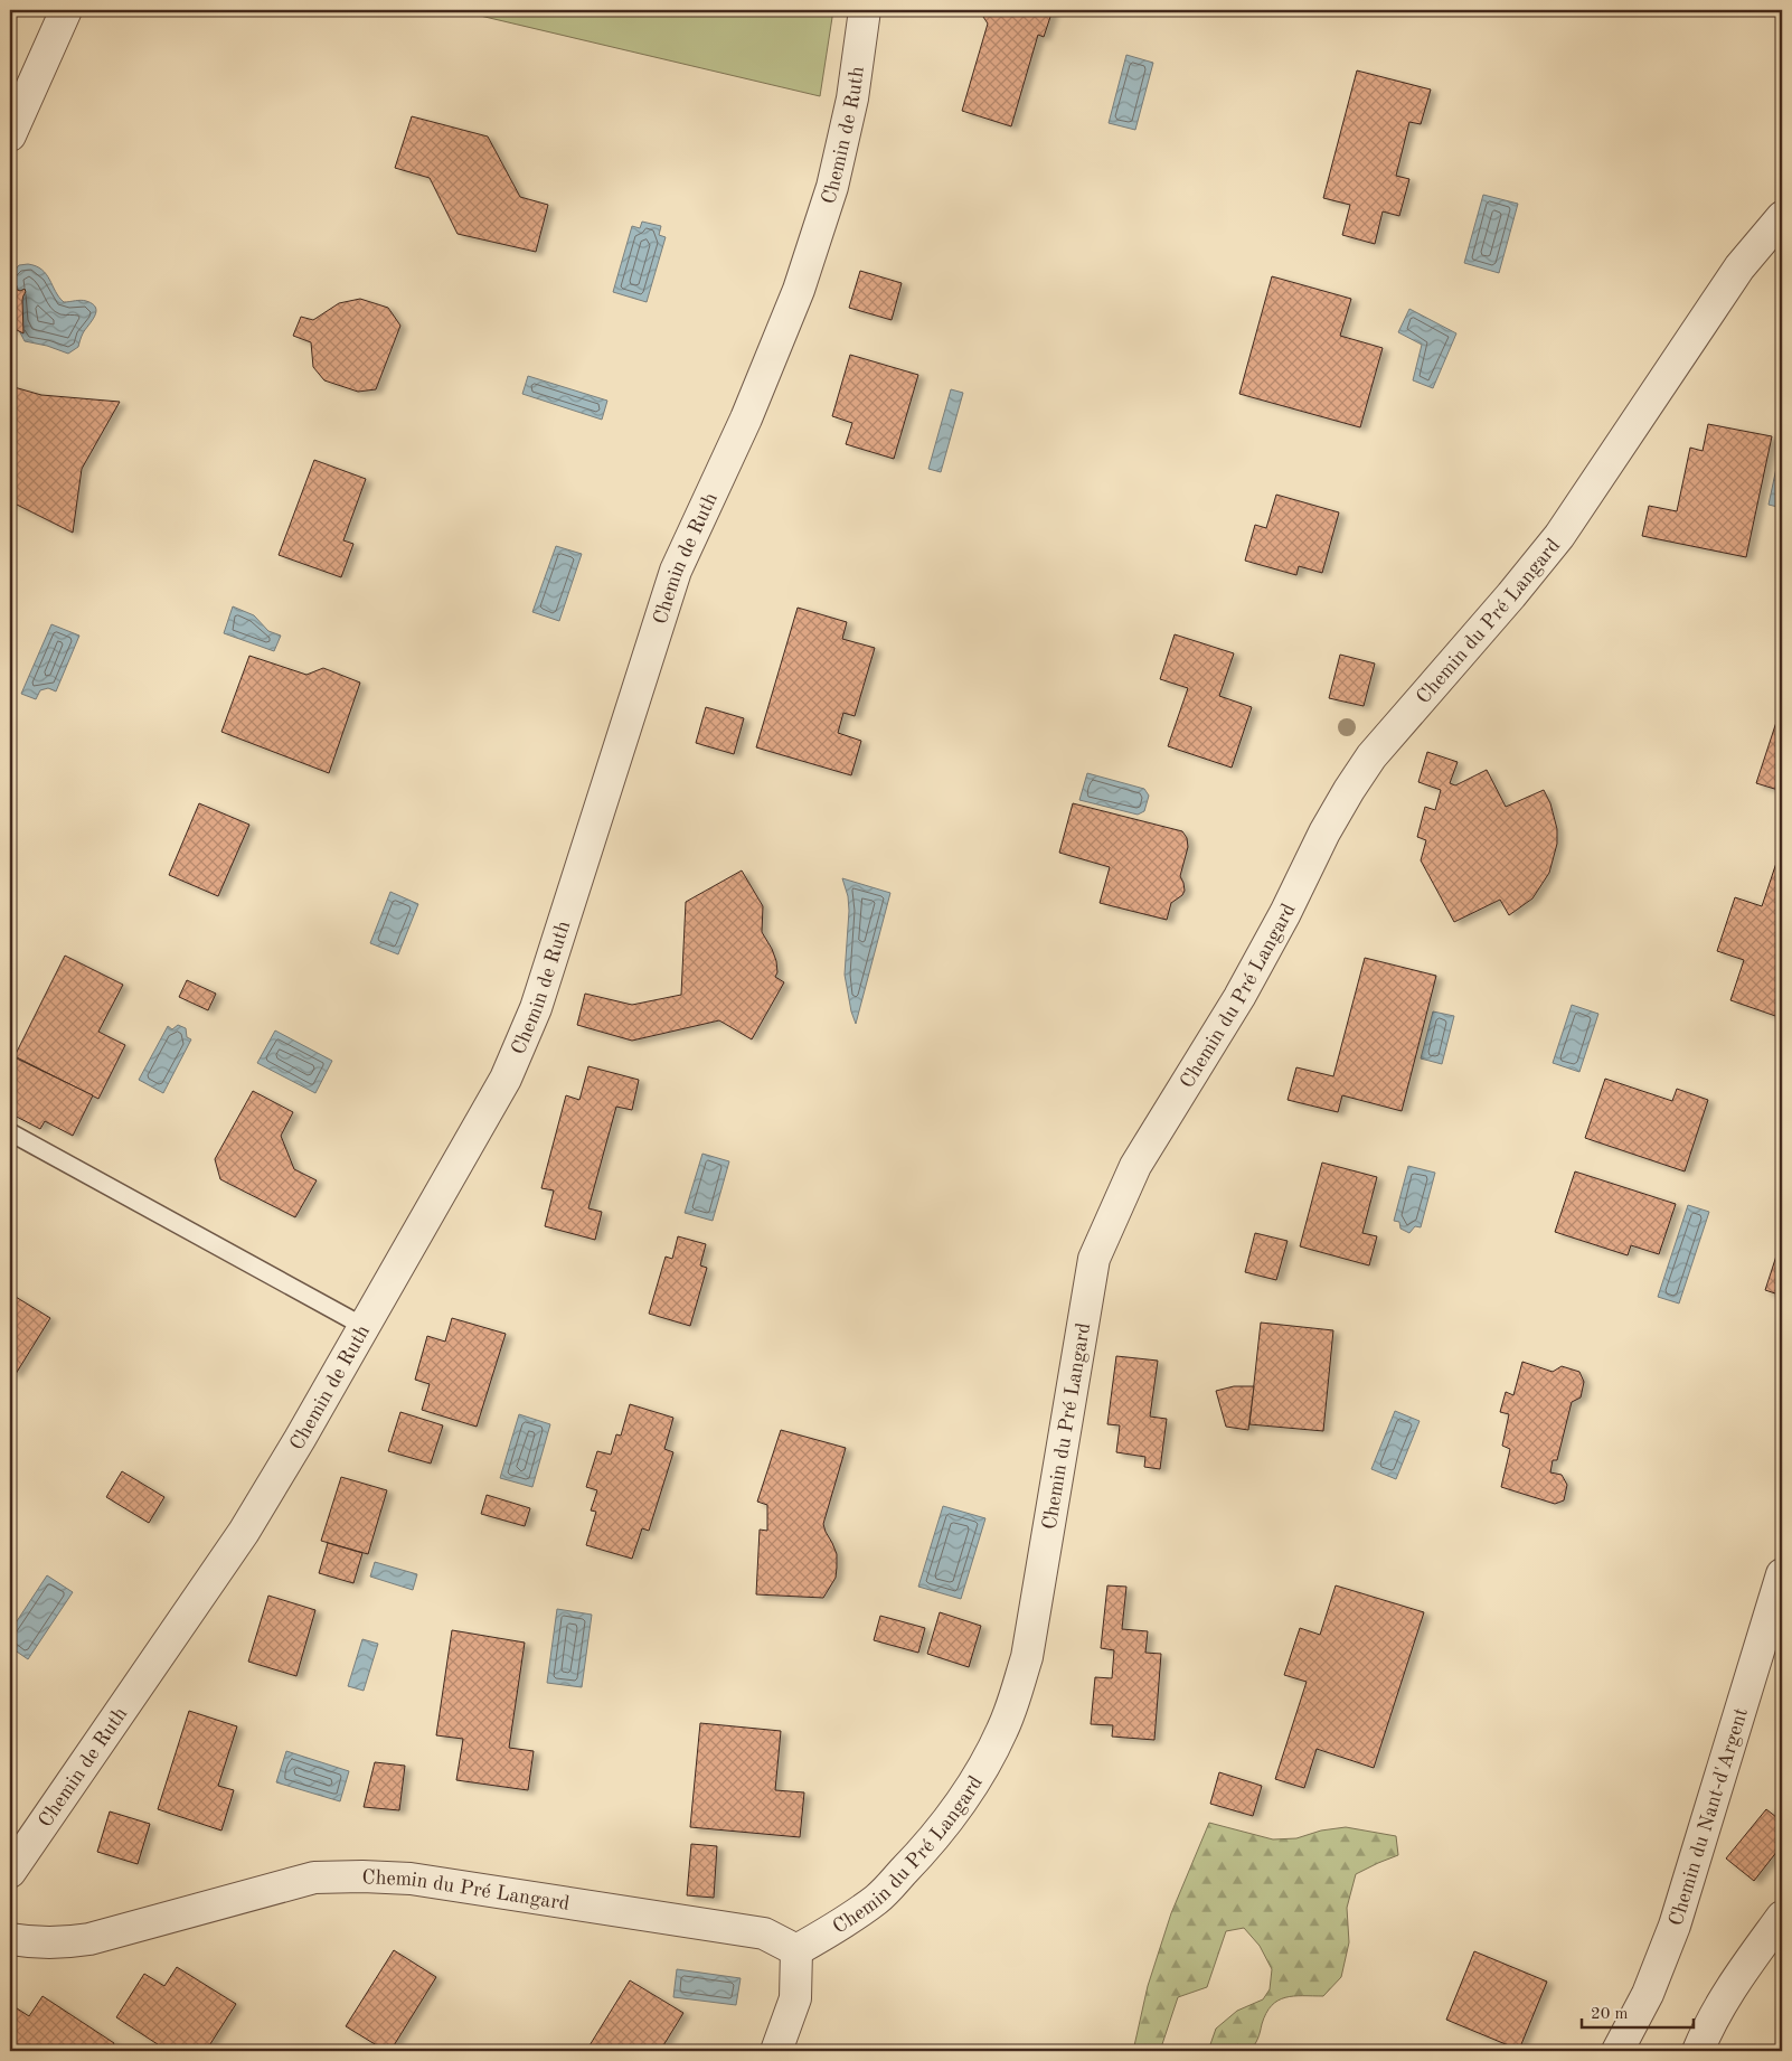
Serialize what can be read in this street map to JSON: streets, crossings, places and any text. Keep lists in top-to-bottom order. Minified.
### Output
{"streets":{"street":["Chemin de Ruth","Chemin du Pré Langard","Chemin du Nant-d'Argent"]},"scale_bar":"20 m"}
